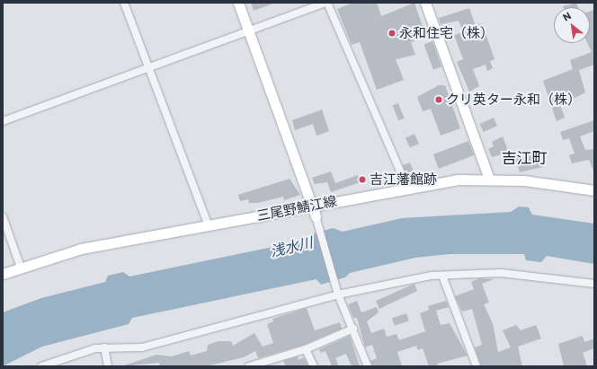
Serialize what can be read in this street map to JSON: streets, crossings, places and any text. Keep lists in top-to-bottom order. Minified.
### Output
{"streets":{"main road":["三尾野鯖江線"]},"districts":["吉江町"],"water":["浅水川"],"places":["永和住宅（株）","クリ英ター永和（株）","吉江藩館跡"],"north":"top left"}
